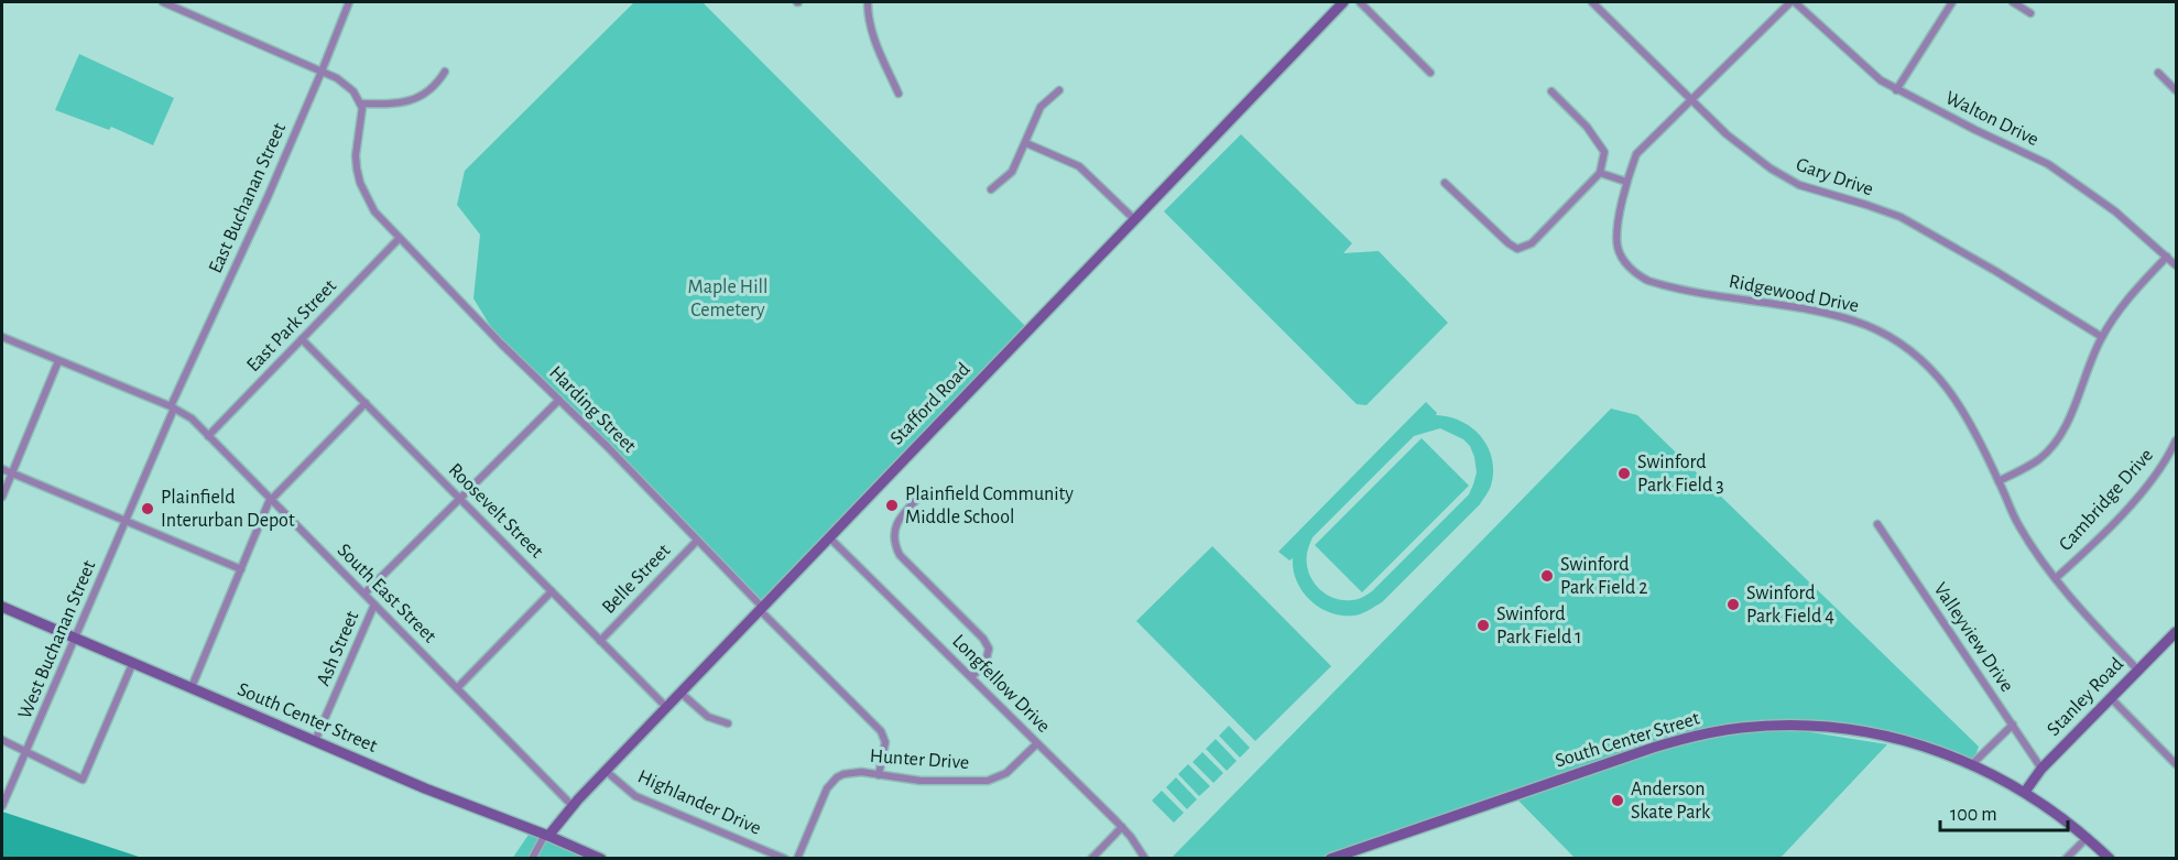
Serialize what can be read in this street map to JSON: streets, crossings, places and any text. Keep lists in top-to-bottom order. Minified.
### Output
{"streets":{"main road":["Stafford Road","Stanley Road","South Center Street"],"street":["Walton Drive","Gary Drive","East Buchanan Street","Ridgewood Drive","East Park Street","Harding Street","Cambridge Drive","Roosevelt Street","Belle Street","South East Street","Valleyview Drive","West Buchanan Street","Ash Street","Longfellow Drive","Hunter Drive","Highlander Drive"]},"crossings":[["Walton Drive","Ridgewood Drive"],["Gary Drive","Ridgewood Drive"],["East Buchanan Street","South East Street"],["East Buchanan Street","West Buchanan Street"],["Ridgewood Drive","Cambridge Drive"],["Ridgewood Drive","Stanley Road"],["East Park Street","Harding Street"],["East Park Street","Roosevelt Street"],["East Park Street","South East Street"],["Stafford Road","Harding Street"],["Stafford Road","Roosevelt Street"],["Stafford Road","South East Street"],["Stafford Road","Longfellow Drive"],["Stafford Road","South Center Street"],["Stafford Road","Highlander Drive"],["Harding Street","Belle Street"],["Harding Street","Hunter Drive"],["Roosevelt Street","Belle Street"],["South East Street","Ash Street"],["Valleyview Drive","Stanley Road"],["West Buchanan Street","South Center Street"],["Ash Street","South Center Street"],["Longfellow Drive","Hunter Drive"],["Stanley Road","South Center Street"]],"parks":["Maple Hill Cemetery"],"places":["Swinford Park Field 3","Plainfield Community Middle School","Plainfield Interurban Depot","Swinford Park Field 2","Swinford Park Field 4","Swinford Park Field 1","Anderson Skate Park"],"scale_bar":"100 m"}
